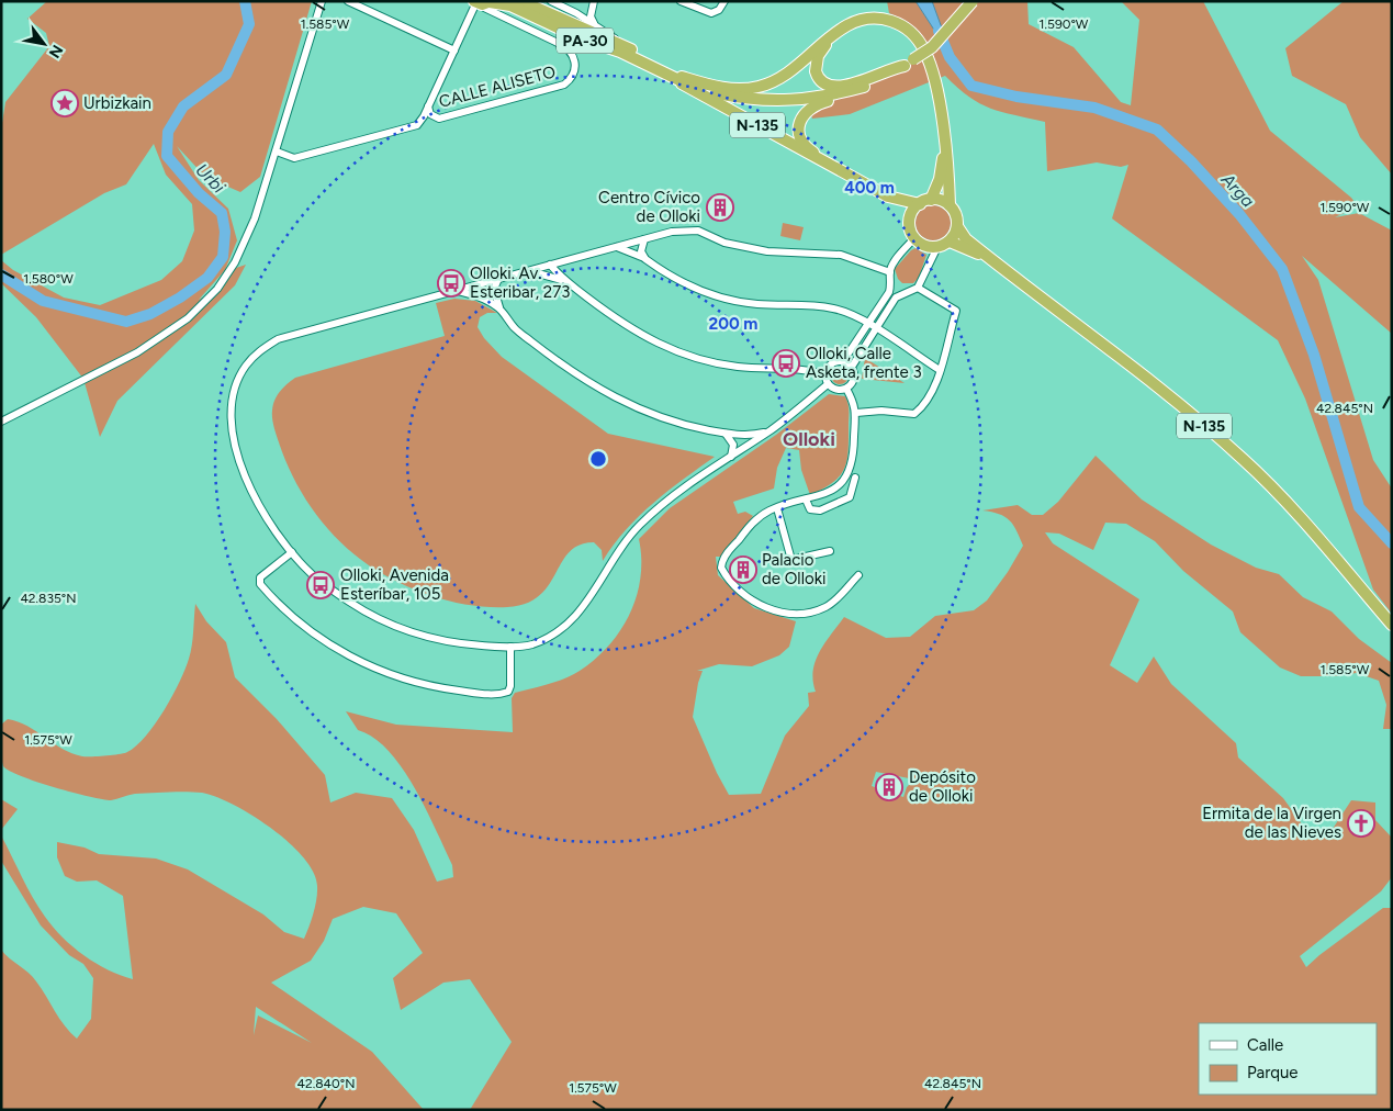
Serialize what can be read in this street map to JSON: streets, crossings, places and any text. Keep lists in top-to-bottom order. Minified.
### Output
{"streets":{"highway":["PA-30","N-135"],"street":["CALLE ALISETO"]},"crossings":[["PA-30","N-135"]],"districts":["Olloki"],"water":["Urbi","Arga"],"places":{"place":["Urbizkain"],"building":["Centro Cívico de Olloki","Palacio de Olloki","Depósito de Olloki"],"bus stop":["Olloki. Av. Esteribar, 273","Olloki, Calle Asketa, frente 3","Olloki, Avenida Esteríbar, 105"],"church":["Ermita de la Virgen de las Nieves"]},"legend":["Calle","Parque"],"north":"bottom right","coordinates":["1.585°W","1.590°W","1.580°W","42.845°N","42.835°N","1.575°W","42.840°N"],"rings":["400 m","200 m"]}
